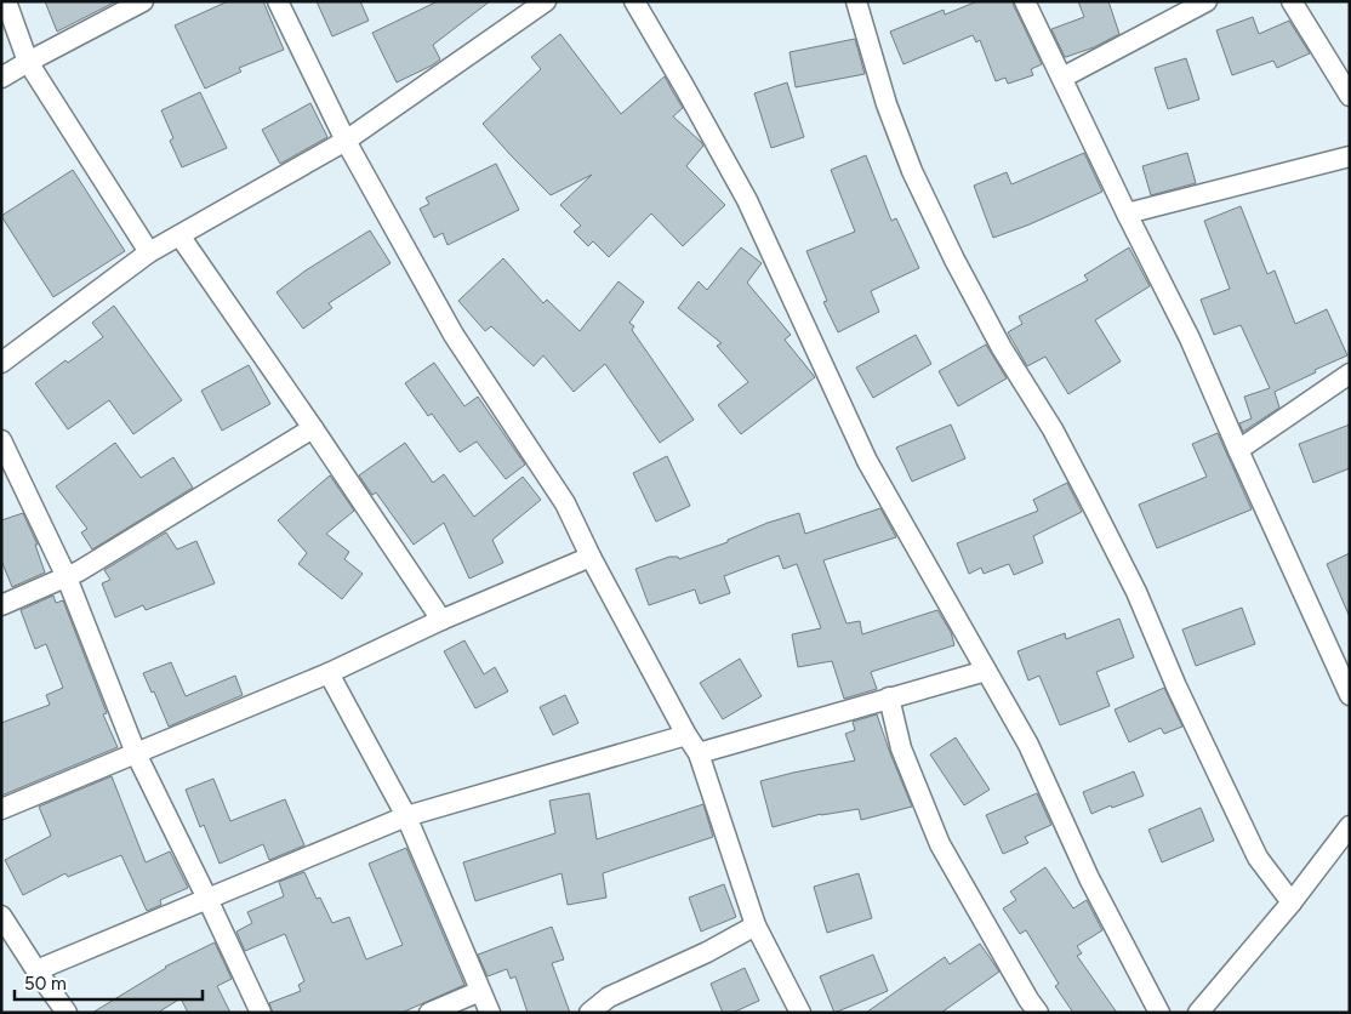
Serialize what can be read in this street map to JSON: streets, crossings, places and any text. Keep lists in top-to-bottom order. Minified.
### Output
{"scale_bar":"50 m"}
